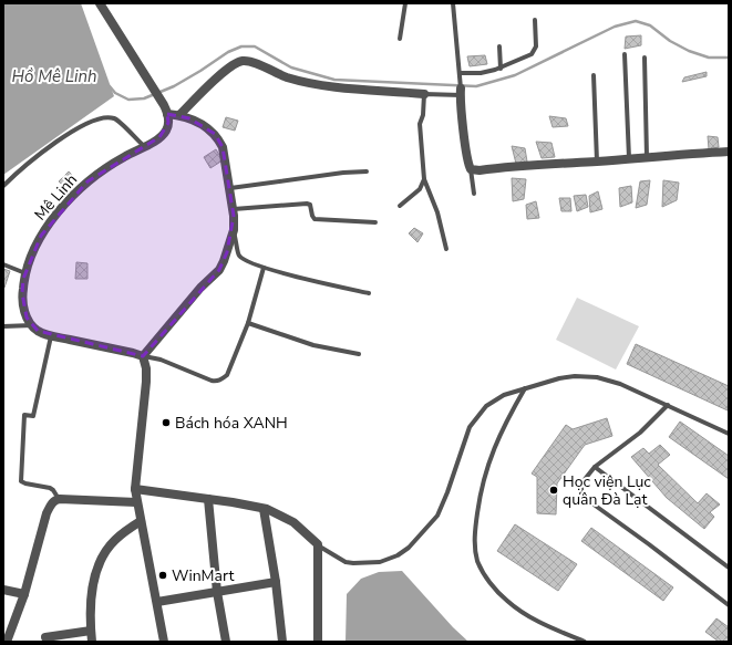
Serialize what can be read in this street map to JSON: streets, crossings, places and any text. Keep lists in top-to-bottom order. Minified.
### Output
{"streets":{"street":["Mê Linh"]},"water":["Hồ Mê Linh"],"places":["Bách hóa XANH","Học viện Lục quân Đà Lạt","WinMart"]}
